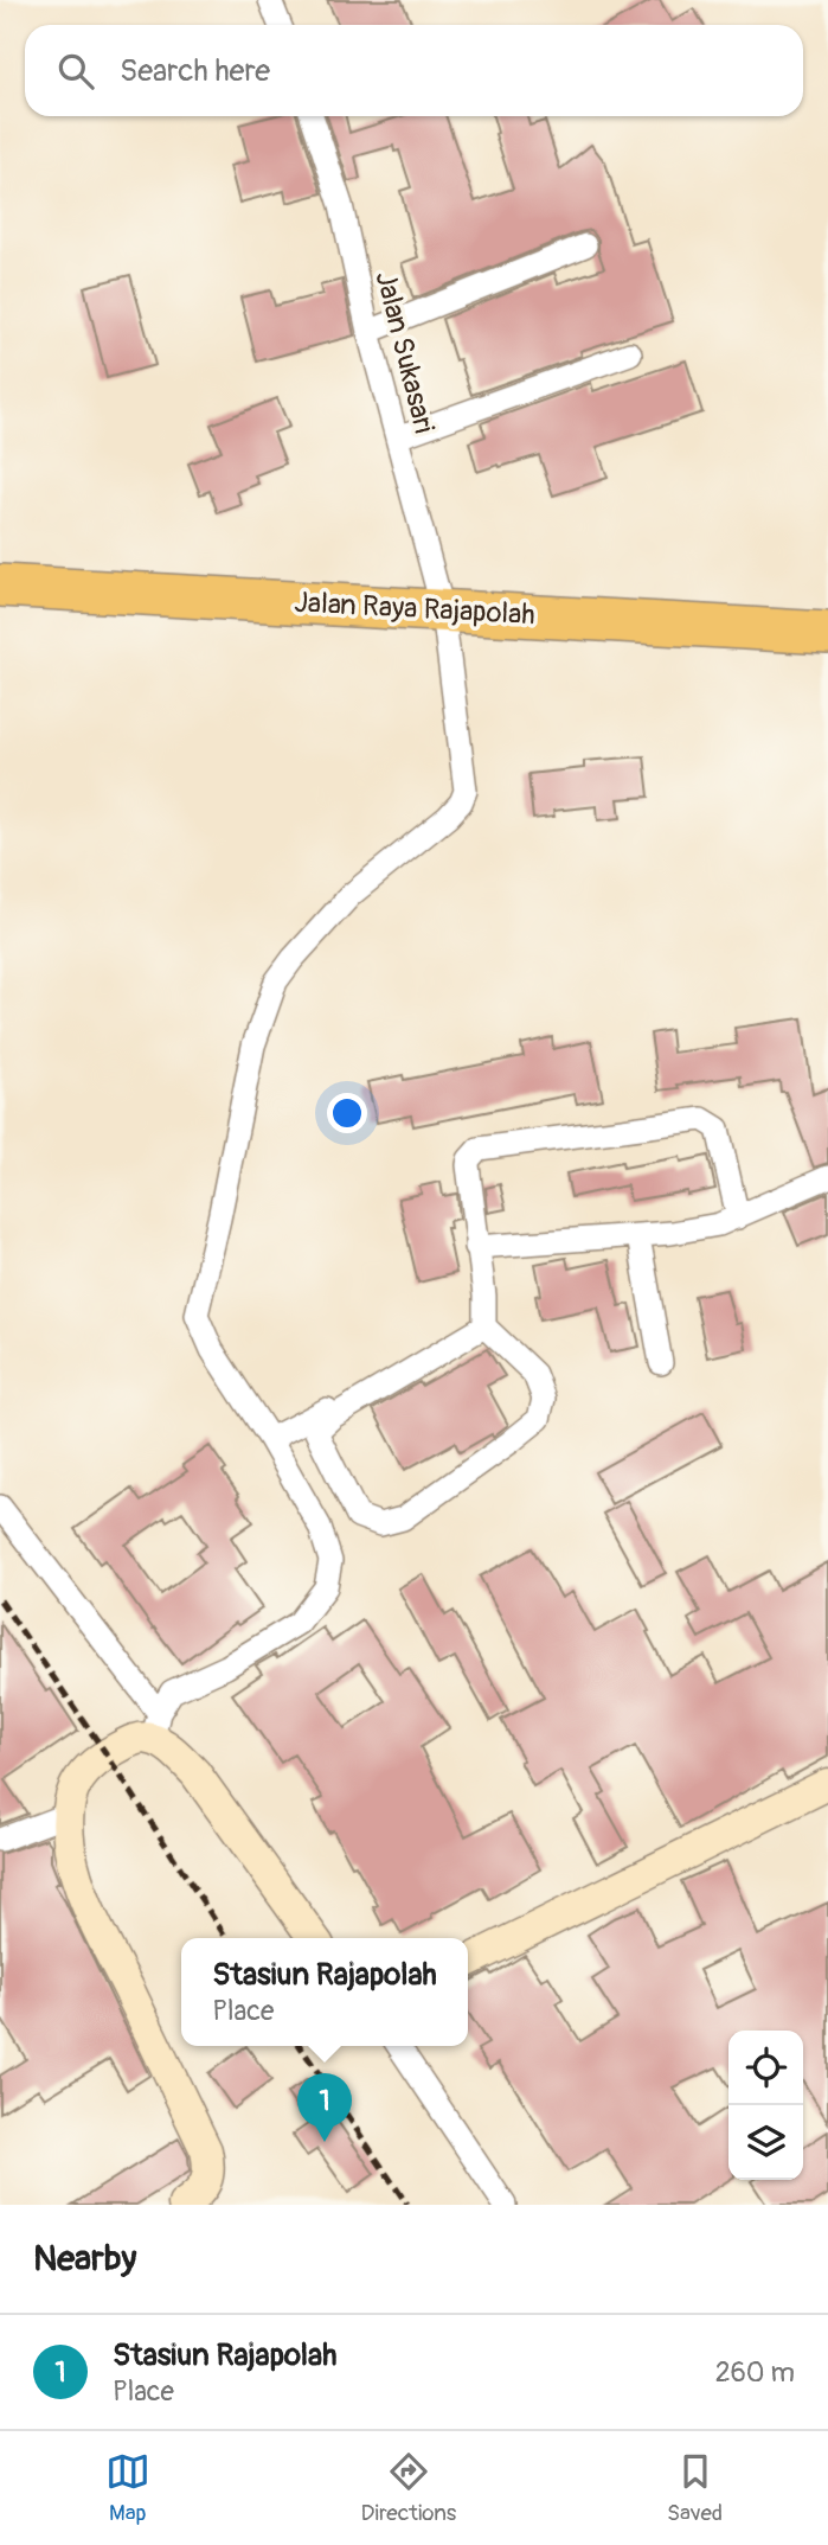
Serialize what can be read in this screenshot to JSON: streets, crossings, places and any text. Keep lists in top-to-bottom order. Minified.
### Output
{"streets":{"highway":["Jalan Raya Rajapolah"],"street":["Jalan Sukasari"]},"crossings":[["Jalan Sukasari","Jalan Raya Rajapolah"]],"page":{"search":"Search here","popup":["Stasiun Rajapolah","Place"],"pins":"1","heading":"Nearby","list":[{"mark":"1","name":"Stasiun Rajapolah","note":"Place","value":"260 m"}],"nav":["Map","Directions","Saved"]}}
